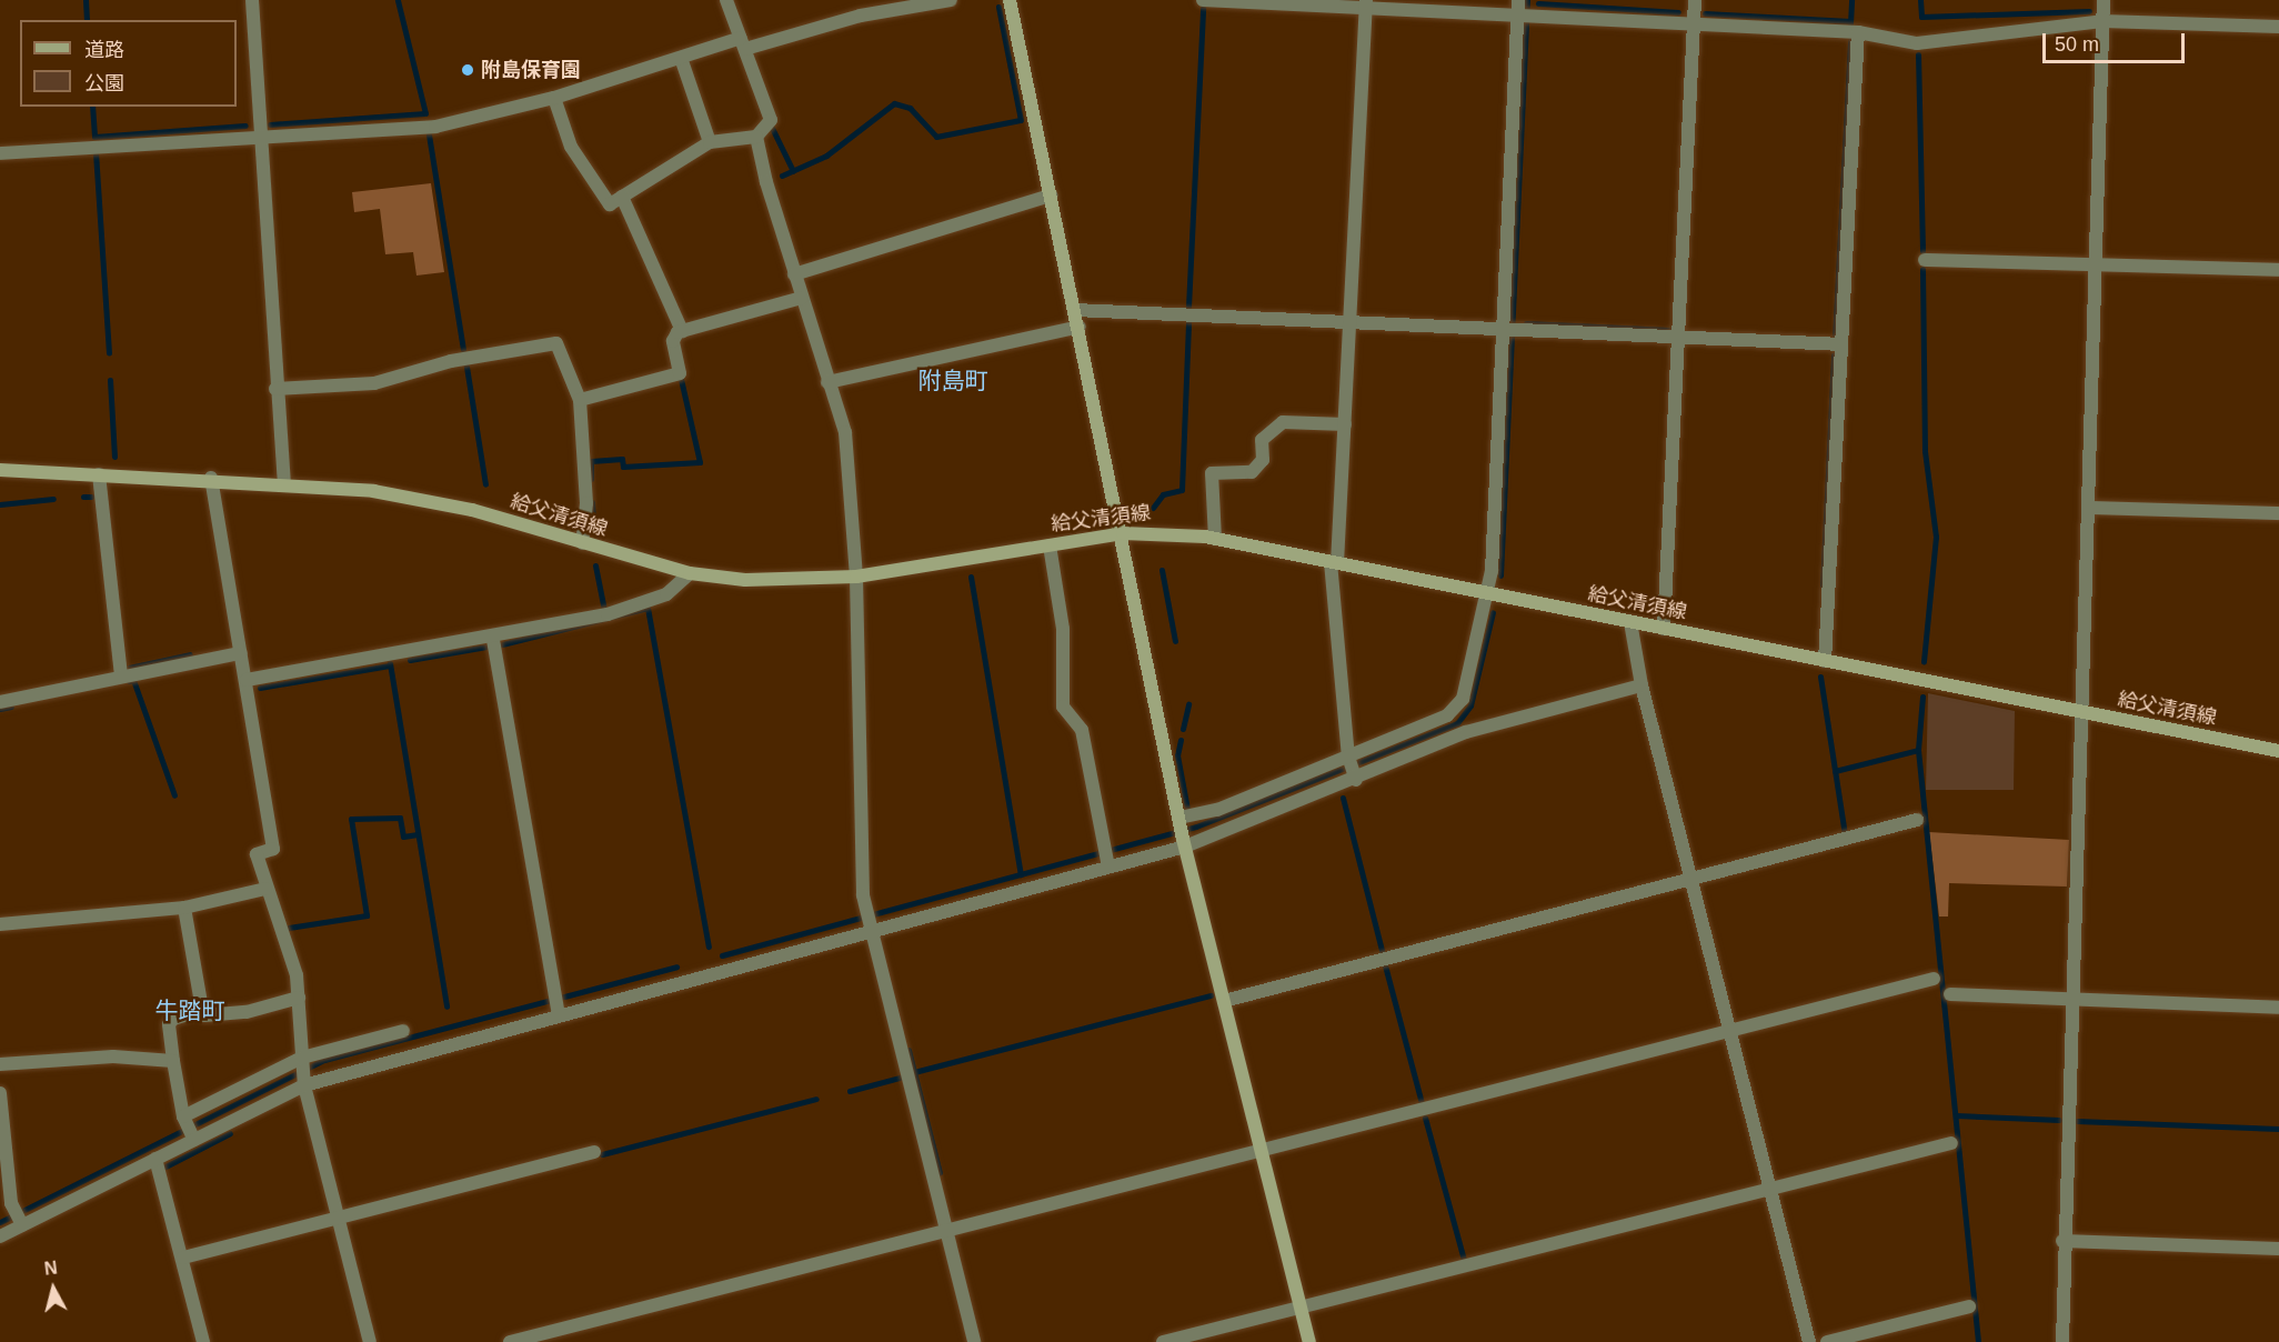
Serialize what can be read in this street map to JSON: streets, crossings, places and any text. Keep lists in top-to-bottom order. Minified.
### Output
{"streets":{"main road":["給父清須線"]},"districts":["附島町","牛踏町"],"places":["附島保育園"],"legend":["道路","公園"],"scale_bar":"50 m","north":"top"}
